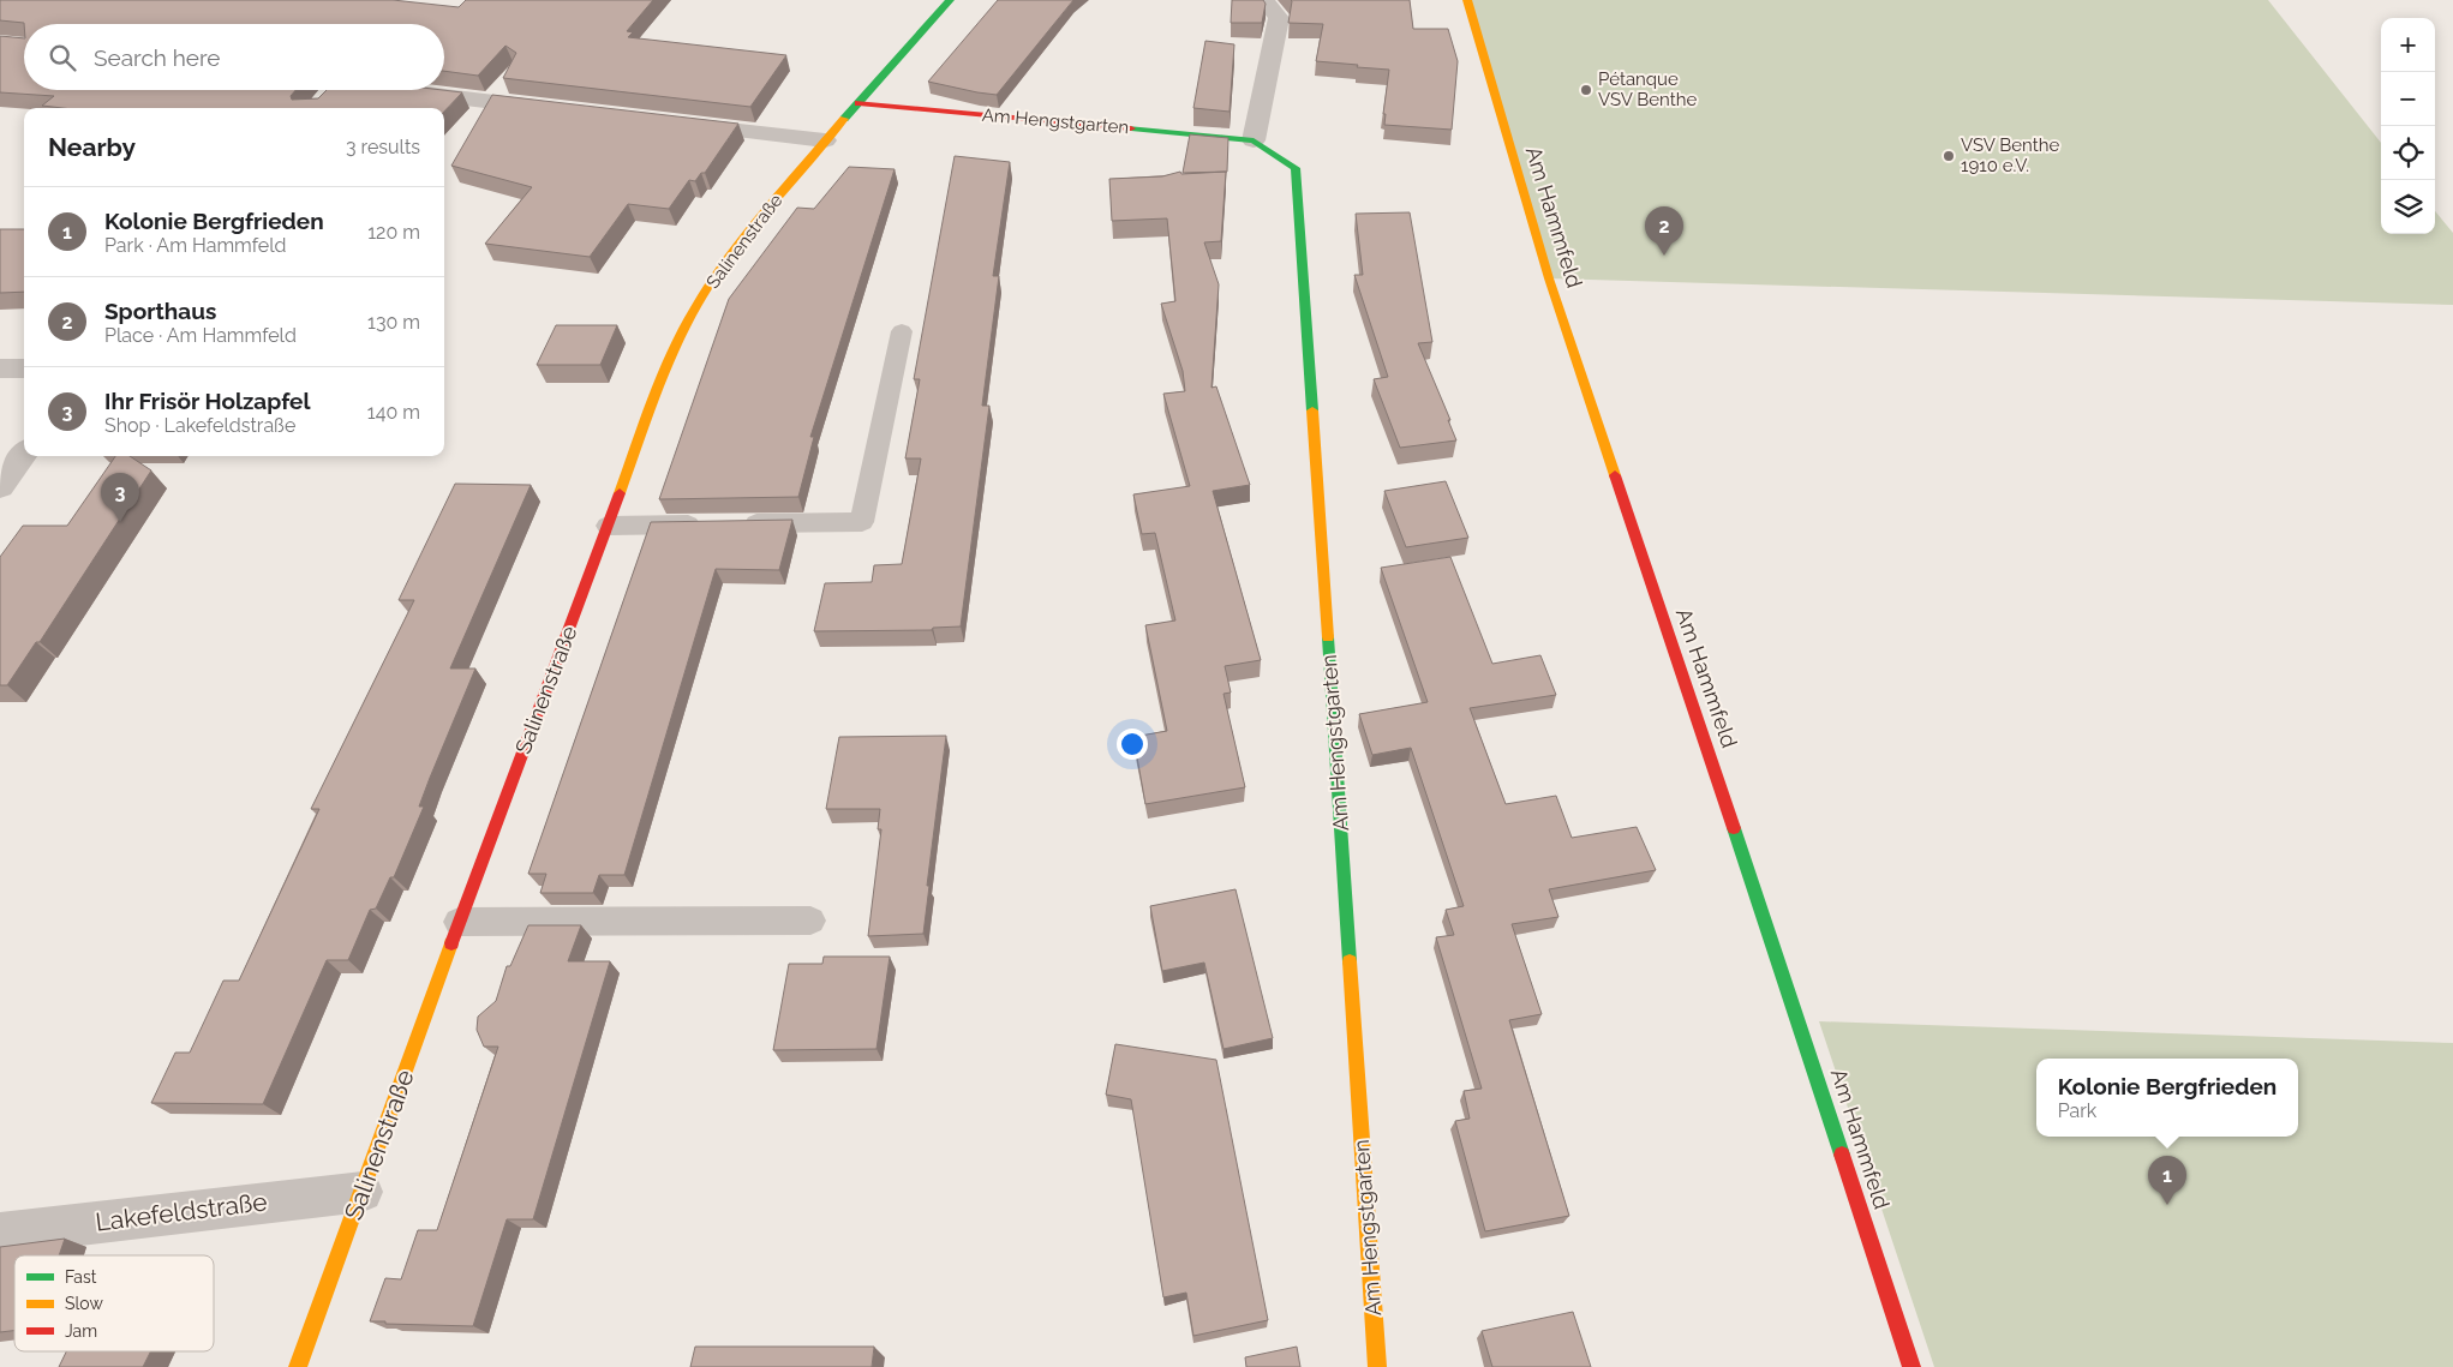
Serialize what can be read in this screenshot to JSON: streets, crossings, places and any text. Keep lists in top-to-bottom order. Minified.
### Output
{"streets":{"street":["Am Hengstgarten","Am Hammfeld","Salinenstraße","Lakefeldstraße"]},"crossings":[["Am Hengstgarten","Salinenstraße"],["Salinenstraße","Lakefeldstraße"]],"places":["Pétanque VSV Benthe","VSV Benthe 1910 e.V."],"legend":["Fast","Slow","Jam"],"page":{"map_buttons":["+","−"],"search":"Search here","heading":["Nearby","3 results"],"list":[{"mark":"1","name":"Kolonie Bergfrieden","note":"Park · Am Hammfeld","value":"120 m"},{"mark":"2","name":"Sporthaus","note":"Place · Am Hammfeld","value":"130 m"},{"mark":"3","name":"Ihr Frisör Holzapfel","note":"Shop · Lakefeldstraße","value":"140 m"}],"pins":["2","3","1"],"popup":["Kolonie Bergfrieden","Park"]}}
